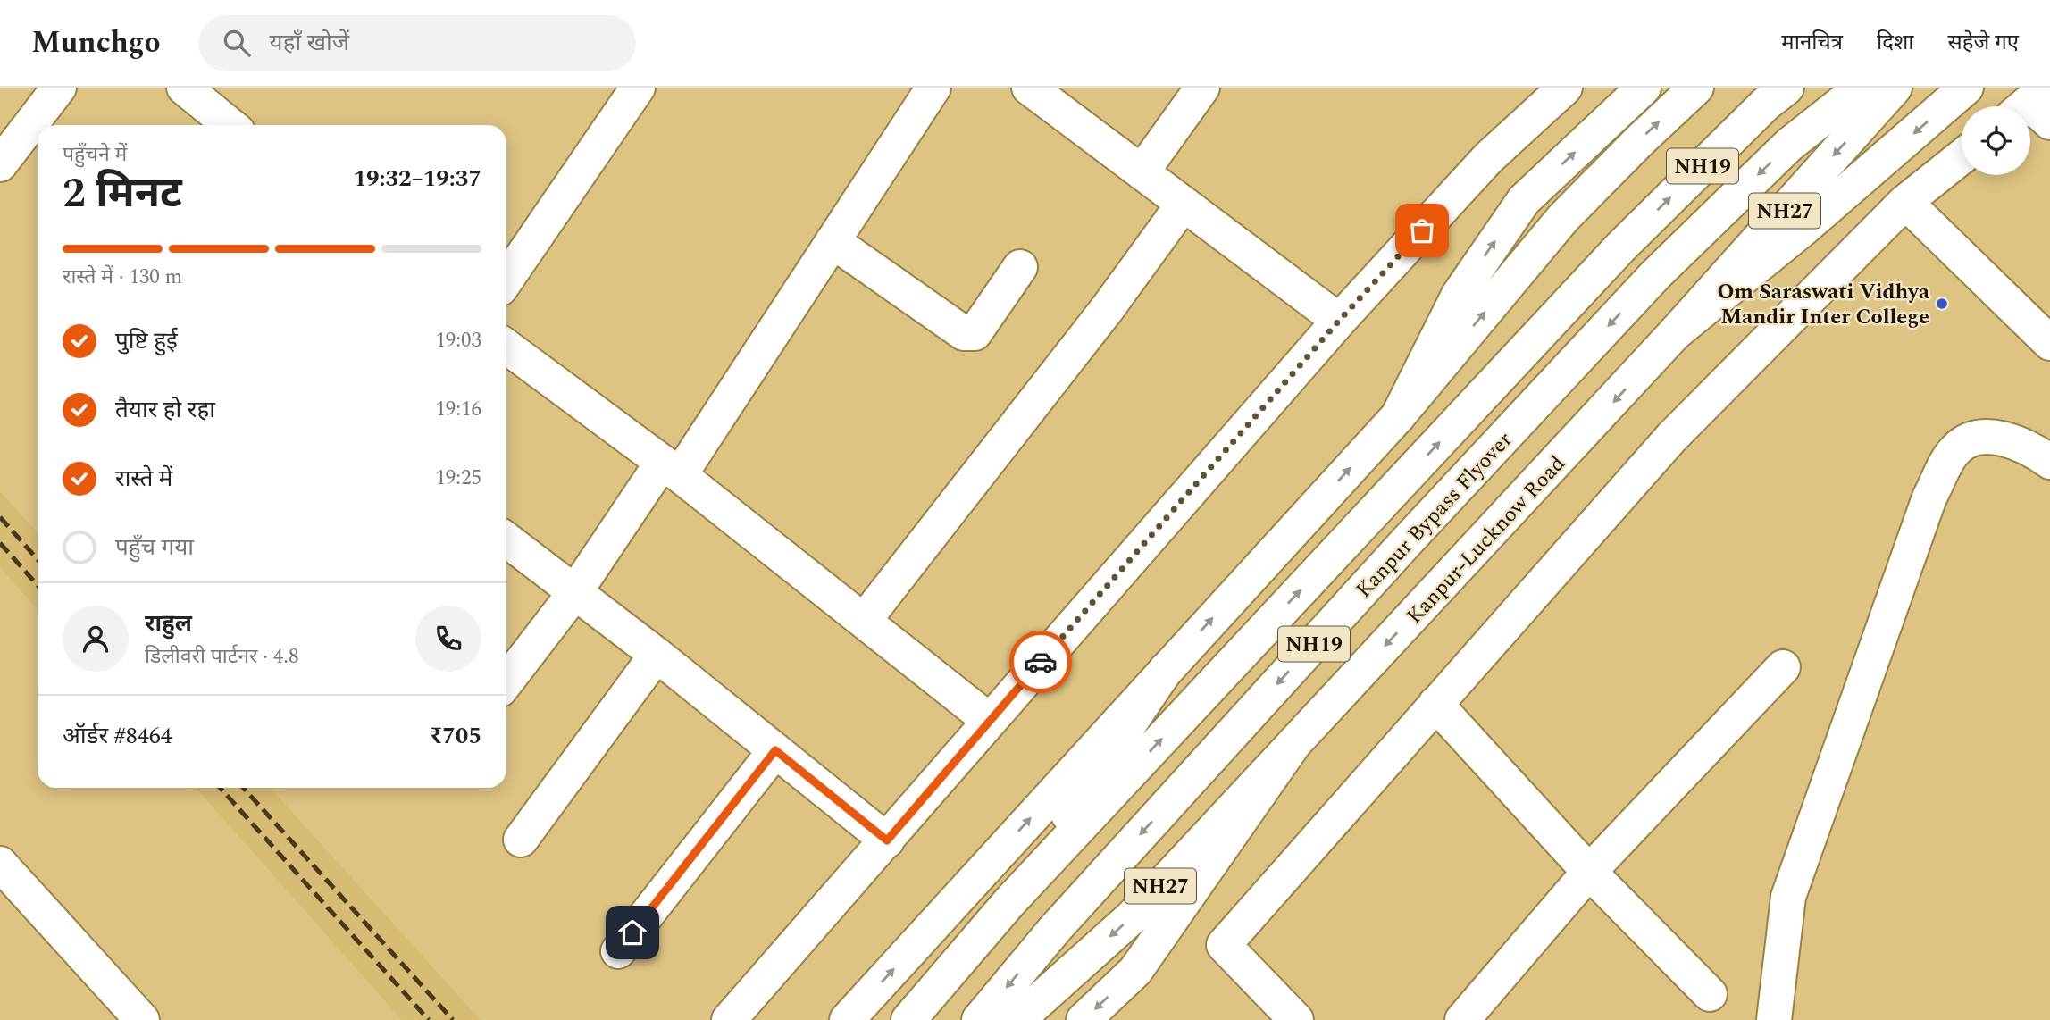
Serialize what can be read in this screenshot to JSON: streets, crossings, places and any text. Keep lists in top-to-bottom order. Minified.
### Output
{"streets":{"main road":["NH19","NH27","Kanpur Bypass Flyover","Kanpur-Lucknow Road"]},"crossings":[["NH19","Kanpur Bypass Flyover"],["NH27","Kanpur-Lucknow Road"]],"places":["Om Saraswati Vidhya Mandir Inter College"],"page":{"header":"Munchgo","search":"यहाँ खोजें","nav":["मानचित्र","दिशा","सहेजे गए"],"heading":["2 मिनट","पहुँचने में","19:32–19:37"],"panel":["राहुल","डिलीवरी पार्टनर · 4.8","ऑर्डर #8464","₹705"],"bar":"रास्ते में · 130 m","list":[["पुष्टि हुई","19:03"],["तैयार हो रहा","19:16"],["रास्ते में","19:25"],"पहुँच गया"]}}
